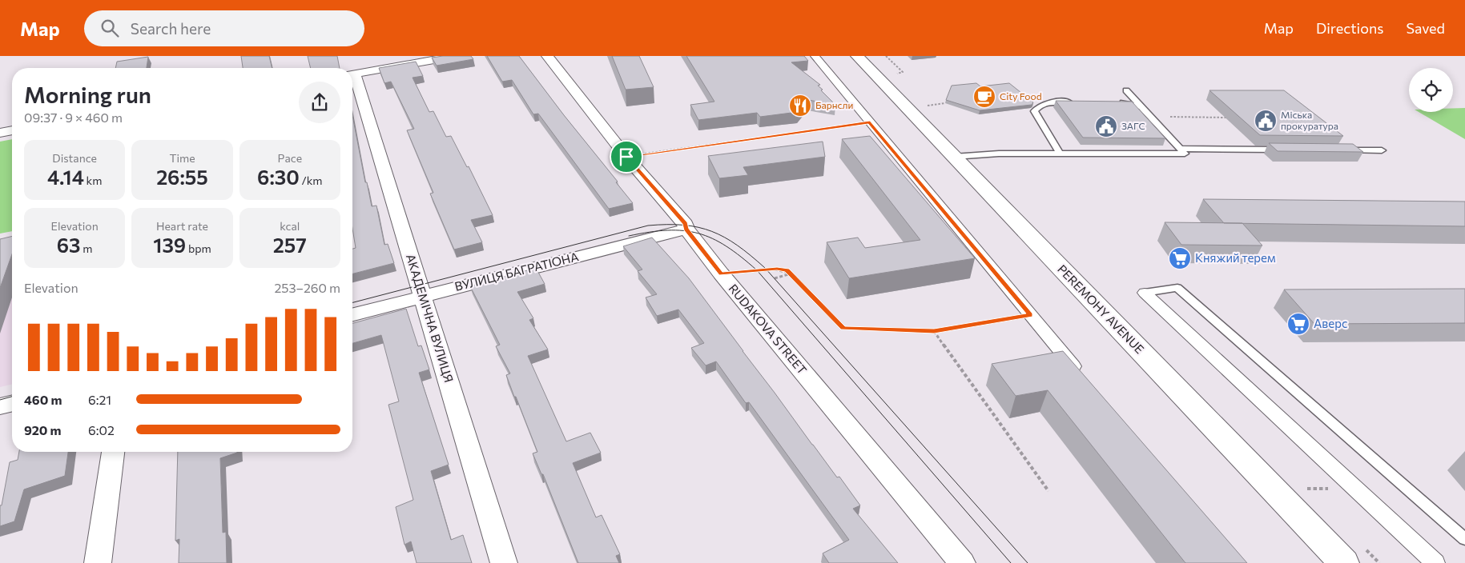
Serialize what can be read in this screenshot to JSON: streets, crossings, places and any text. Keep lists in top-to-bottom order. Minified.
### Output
{"streets":{"main road":["PEREMOHY AVENUE"],"street":["ВУЛИЦЯ БАГРАТІОНА","АКАДЕМІЧНА ВУЛИЦЯ","RUDAKOVA STREET"]},"crossings":[["ВУЛИЦЯ БАГРАТІОНА","АКАДЕМІЧНА ВУЛИЦЯ"],["ВУЛИЦЯ БАГРАТІОНА","RUDAKOVA STREET"]],"places":{"cafe":["City Food"],"restaurant":["Барнсли"],"public building":["Міська прокуратура","ЗАГС"],"supermarket":["Княжий терем","Аверс"]},"page":{"header":"Map","search":"Search here","nav":["Map","Directions","Saved"],"heading":["Morning run","09:37 · 9 × 460 m"],"stats":[["Distance","4.14 km"],["Time","26:55"],["Pace","6:30 /km"],["Elevation","63 m"],["Heart rate","139 bpm"],["kcal","257"]],"chart":["Elevation","253–260 m"],"list":[{"name":"460 m","note":"6:21"},{"name":"920 m","note":"6:02"}]}}
